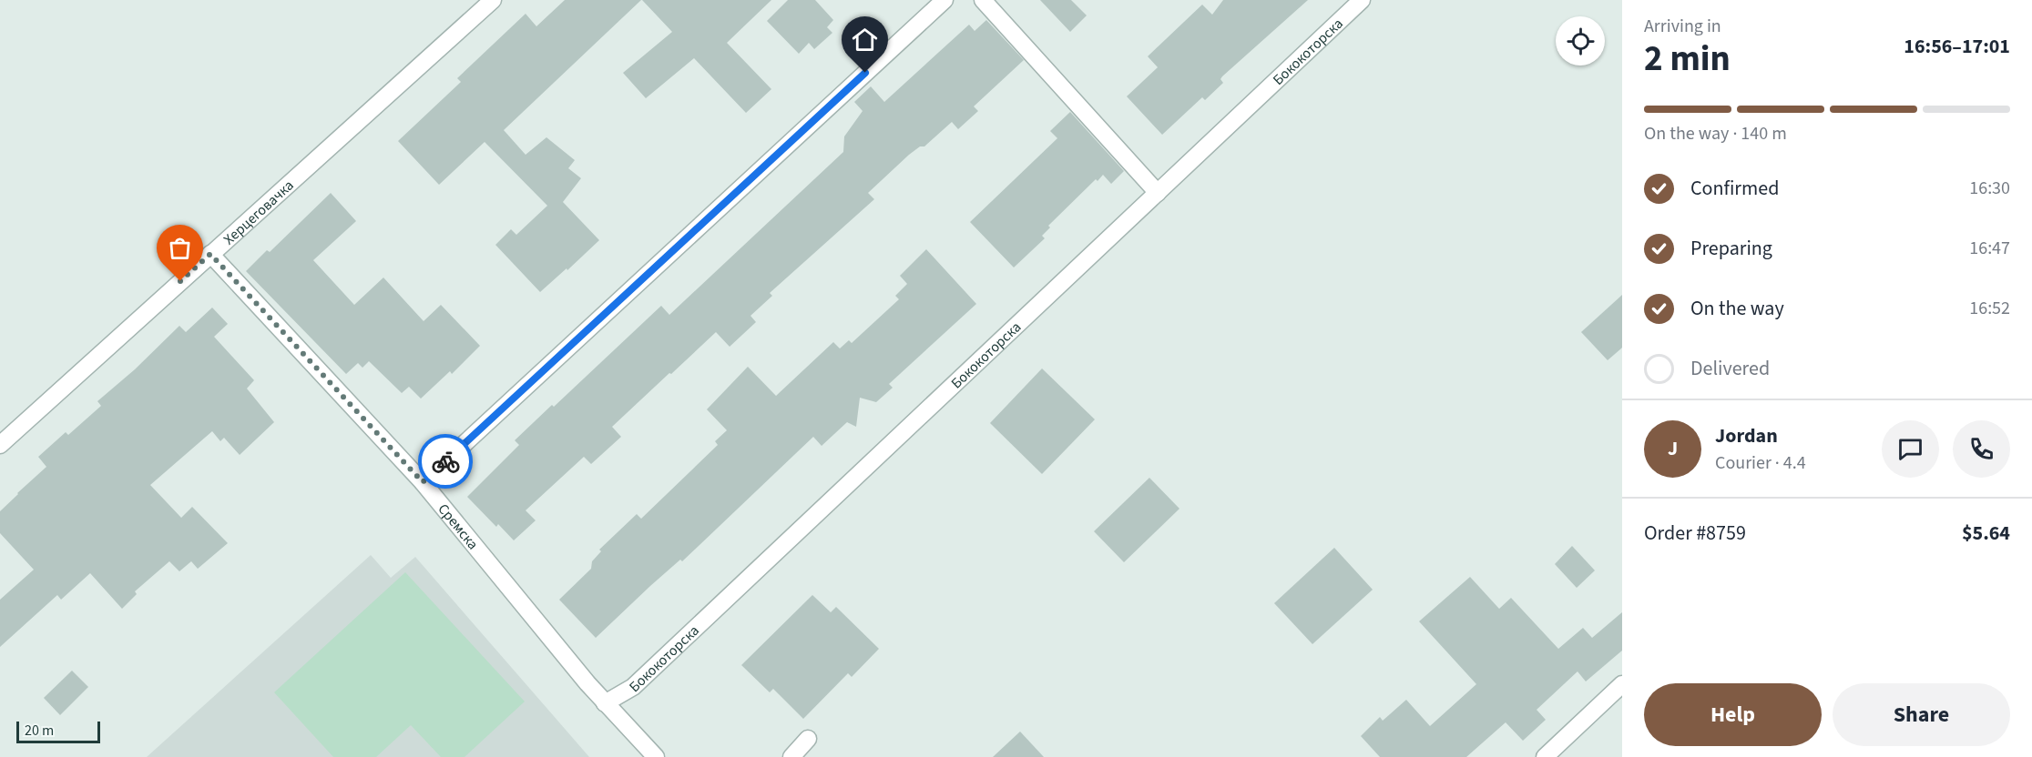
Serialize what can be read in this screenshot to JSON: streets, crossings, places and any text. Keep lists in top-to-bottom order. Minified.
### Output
{"streets":{"street":["Бококоторска","Херцеговачка","Сремска"]},"crossings":[["Бококоторска","Сремска"],["Херцеговачка","Сремска"]],"scale_bar":"20 m","page":{"heading":["2 min","Arriving in","16:56–17:01"],"panel":["Jordan","Courier · 4.4","Order #8759","$5.64"],"bar":"On the way · 140 m","list":[["Confirmed","16:30"],["Preparing","16:47"],["On the way","16:52"],"Delivered"],"round":"J","buttons":["Help","Share"],"scale":"20 m"}}
